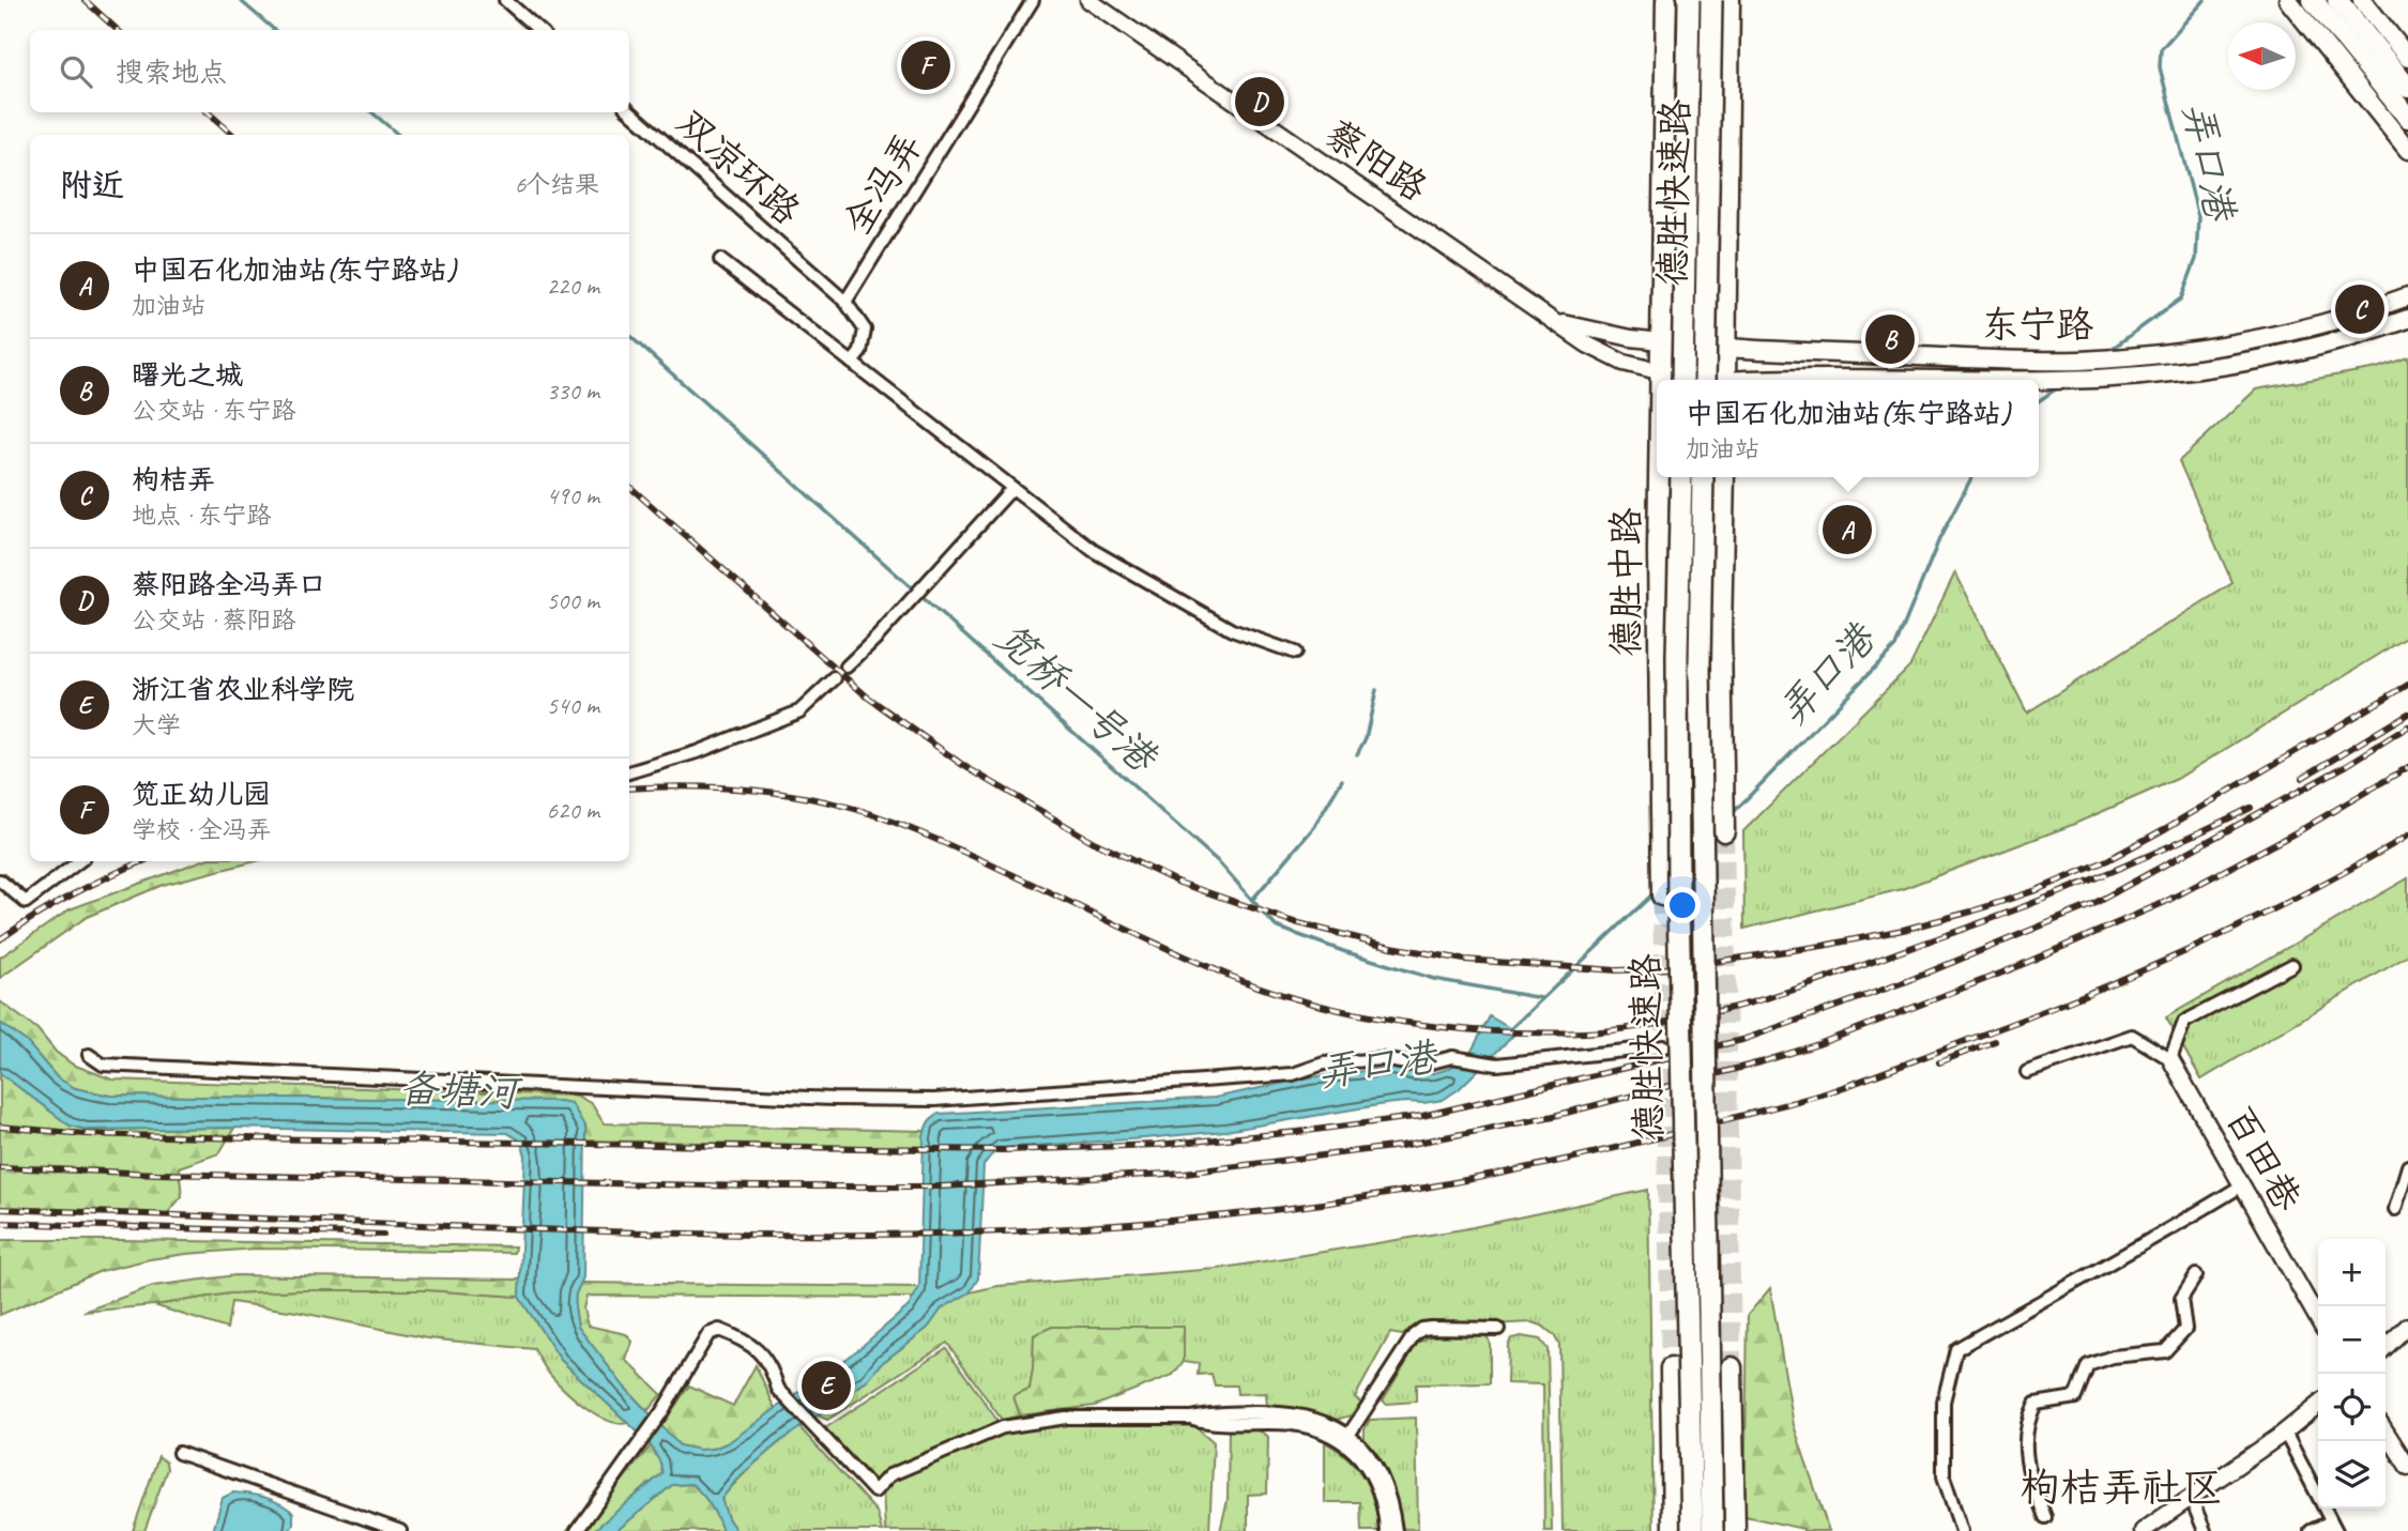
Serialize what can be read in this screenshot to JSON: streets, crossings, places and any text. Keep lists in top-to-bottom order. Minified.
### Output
{"streets":{"highway":["德胜快速路"],"main road":["东宁路","德胜中路"],"street":["蔡阳路","双凉环路","全冯弄","百田巷"]},"crossings":[["蔡阳路","德胜中路"],["双凉环路","全冯弄"],["东宁路","德胜中路"]],"districts":["枸桔弄社区"],"water":["弄口港","笕桥一号港","备塘河"],"north":"left","page":{"search":"搜索地点","pins":["F","D","C","B","A","E"],"heading":["附近","6个结果"],"list":[{"mark":"A","name":"中国石化加油站(东宁路站)","note":"加油站","value":"220 m"},{"mark":"B","name":"曙光之城","note":"公交站 · 东宁路","value":"330 m"},{"mark":"C","name":"枸桔弄","note":"地点 · 东宁路","value":"490 m"},{"mark":"D","name":"蔡阳路全冯弄口","note":"公交站 · 蔡阳路","value":"500 m"},{"mark":"E","name":"浙江省农业科学院","note":"大学","value":"540 m"},{"mark":"F","name":"笕正幼儿园","note":"学校 · 全冯弄","value":"620 m"}],"popup":["中国石化加油站(东宁路站)","加油站"],"map_buttons":["+","−"]}}
